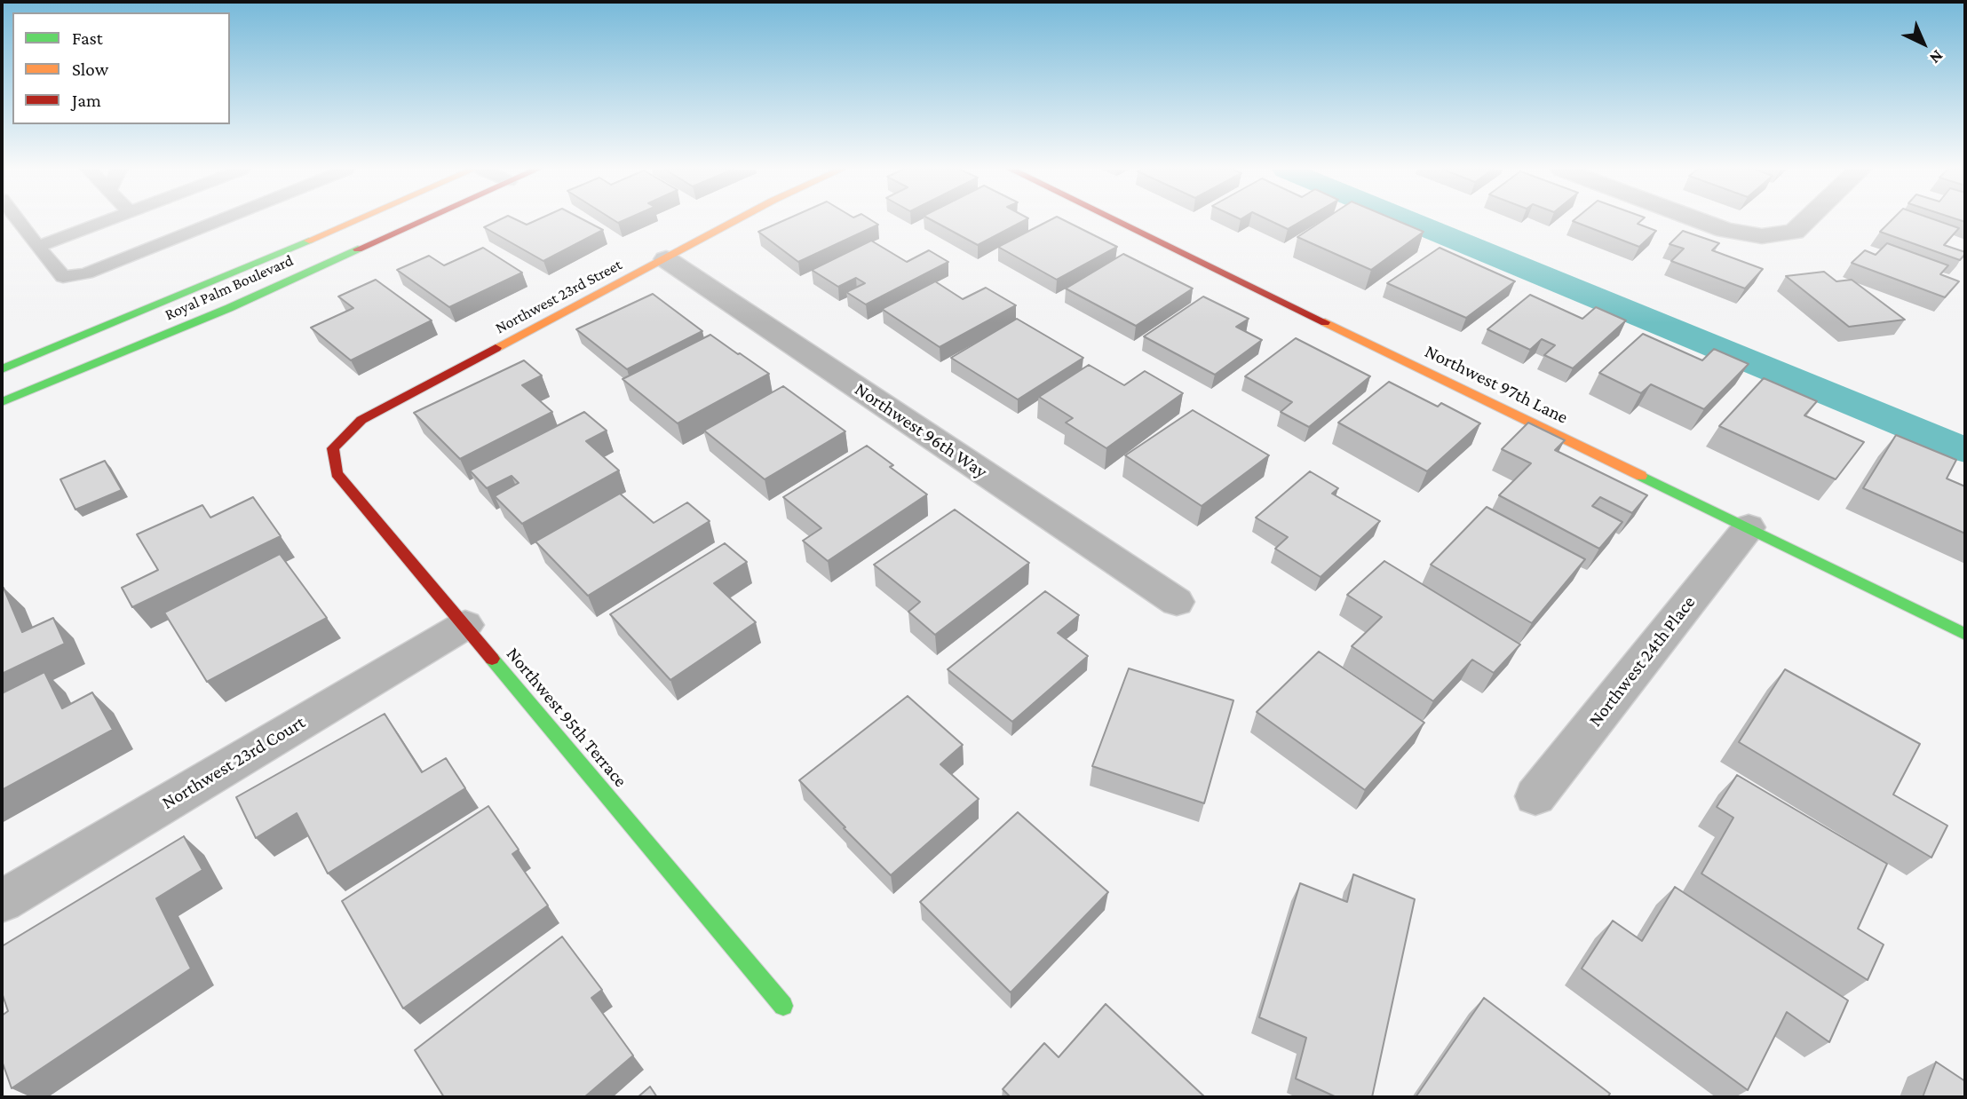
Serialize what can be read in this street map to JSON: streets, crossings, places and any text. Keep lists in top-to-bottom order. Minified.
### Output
{"streets":{"street":["Royal Palm Boulevard","Northwest 23rd Street","Northwest 97th Lane","Northwest 96th Way","Northwest 24th Place","Northwest 95th Terrace","Northwest 23rd Court"]},"crossings":[["Northwest 23rd Street","Northwest 96th Way"],["Northwest 23rd Street","Northwest 95th Terrace"],["Northwest 97th Lane","Northwest 24th Place"],["Northwest 95th Terrace","Northwest 23rd Court"]],"legend":["Fast","Slow","Jam"],"north":"bottom right"}
